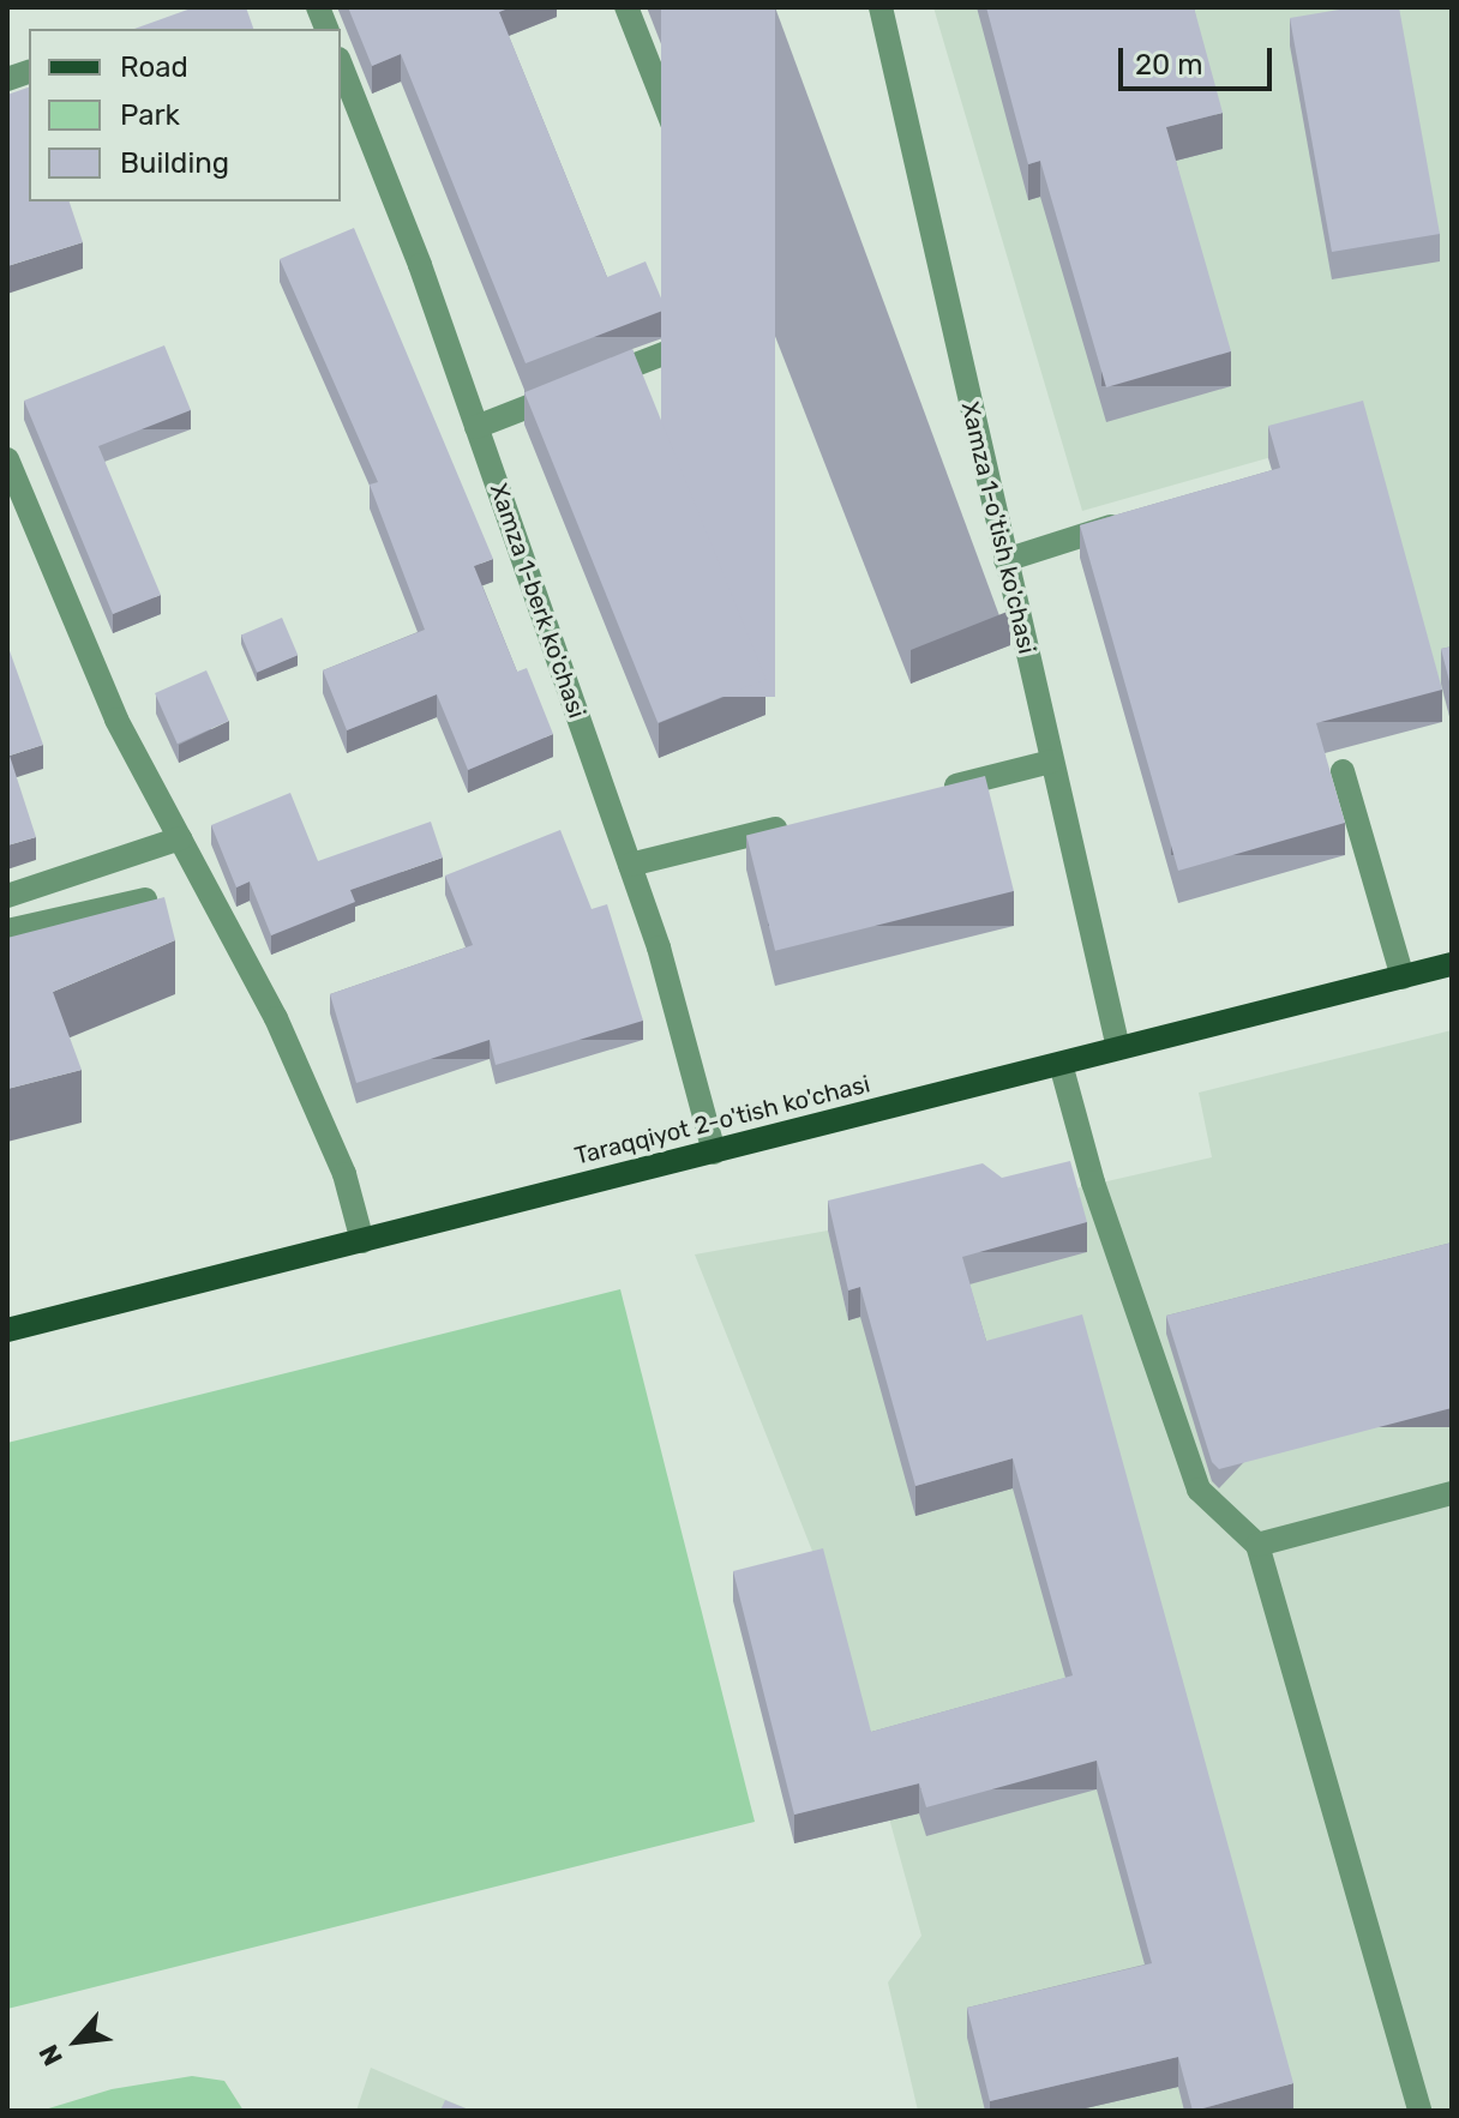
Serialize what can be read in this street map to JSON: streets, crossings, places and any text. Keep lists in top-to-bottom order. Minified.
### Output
{"streets":{"main road":["Taraqqiyot 2-o'tish ko'chasi"],"lane":["Xamza 1-o'tish ko'chasi","Xamza 1-berk ko'chasi"]},"crossings":[["Xamza 1-o'tish ko'chasi","Taraqqiyot 2-o'tish ko'chasi"],["Xamza 1-berk ko'chasi","Taraqqiyot 2-o'tish ko'chasi"]],"legend":["Road","Park","Building"],"scale_bar":"20 m","north":"bottom left"}
